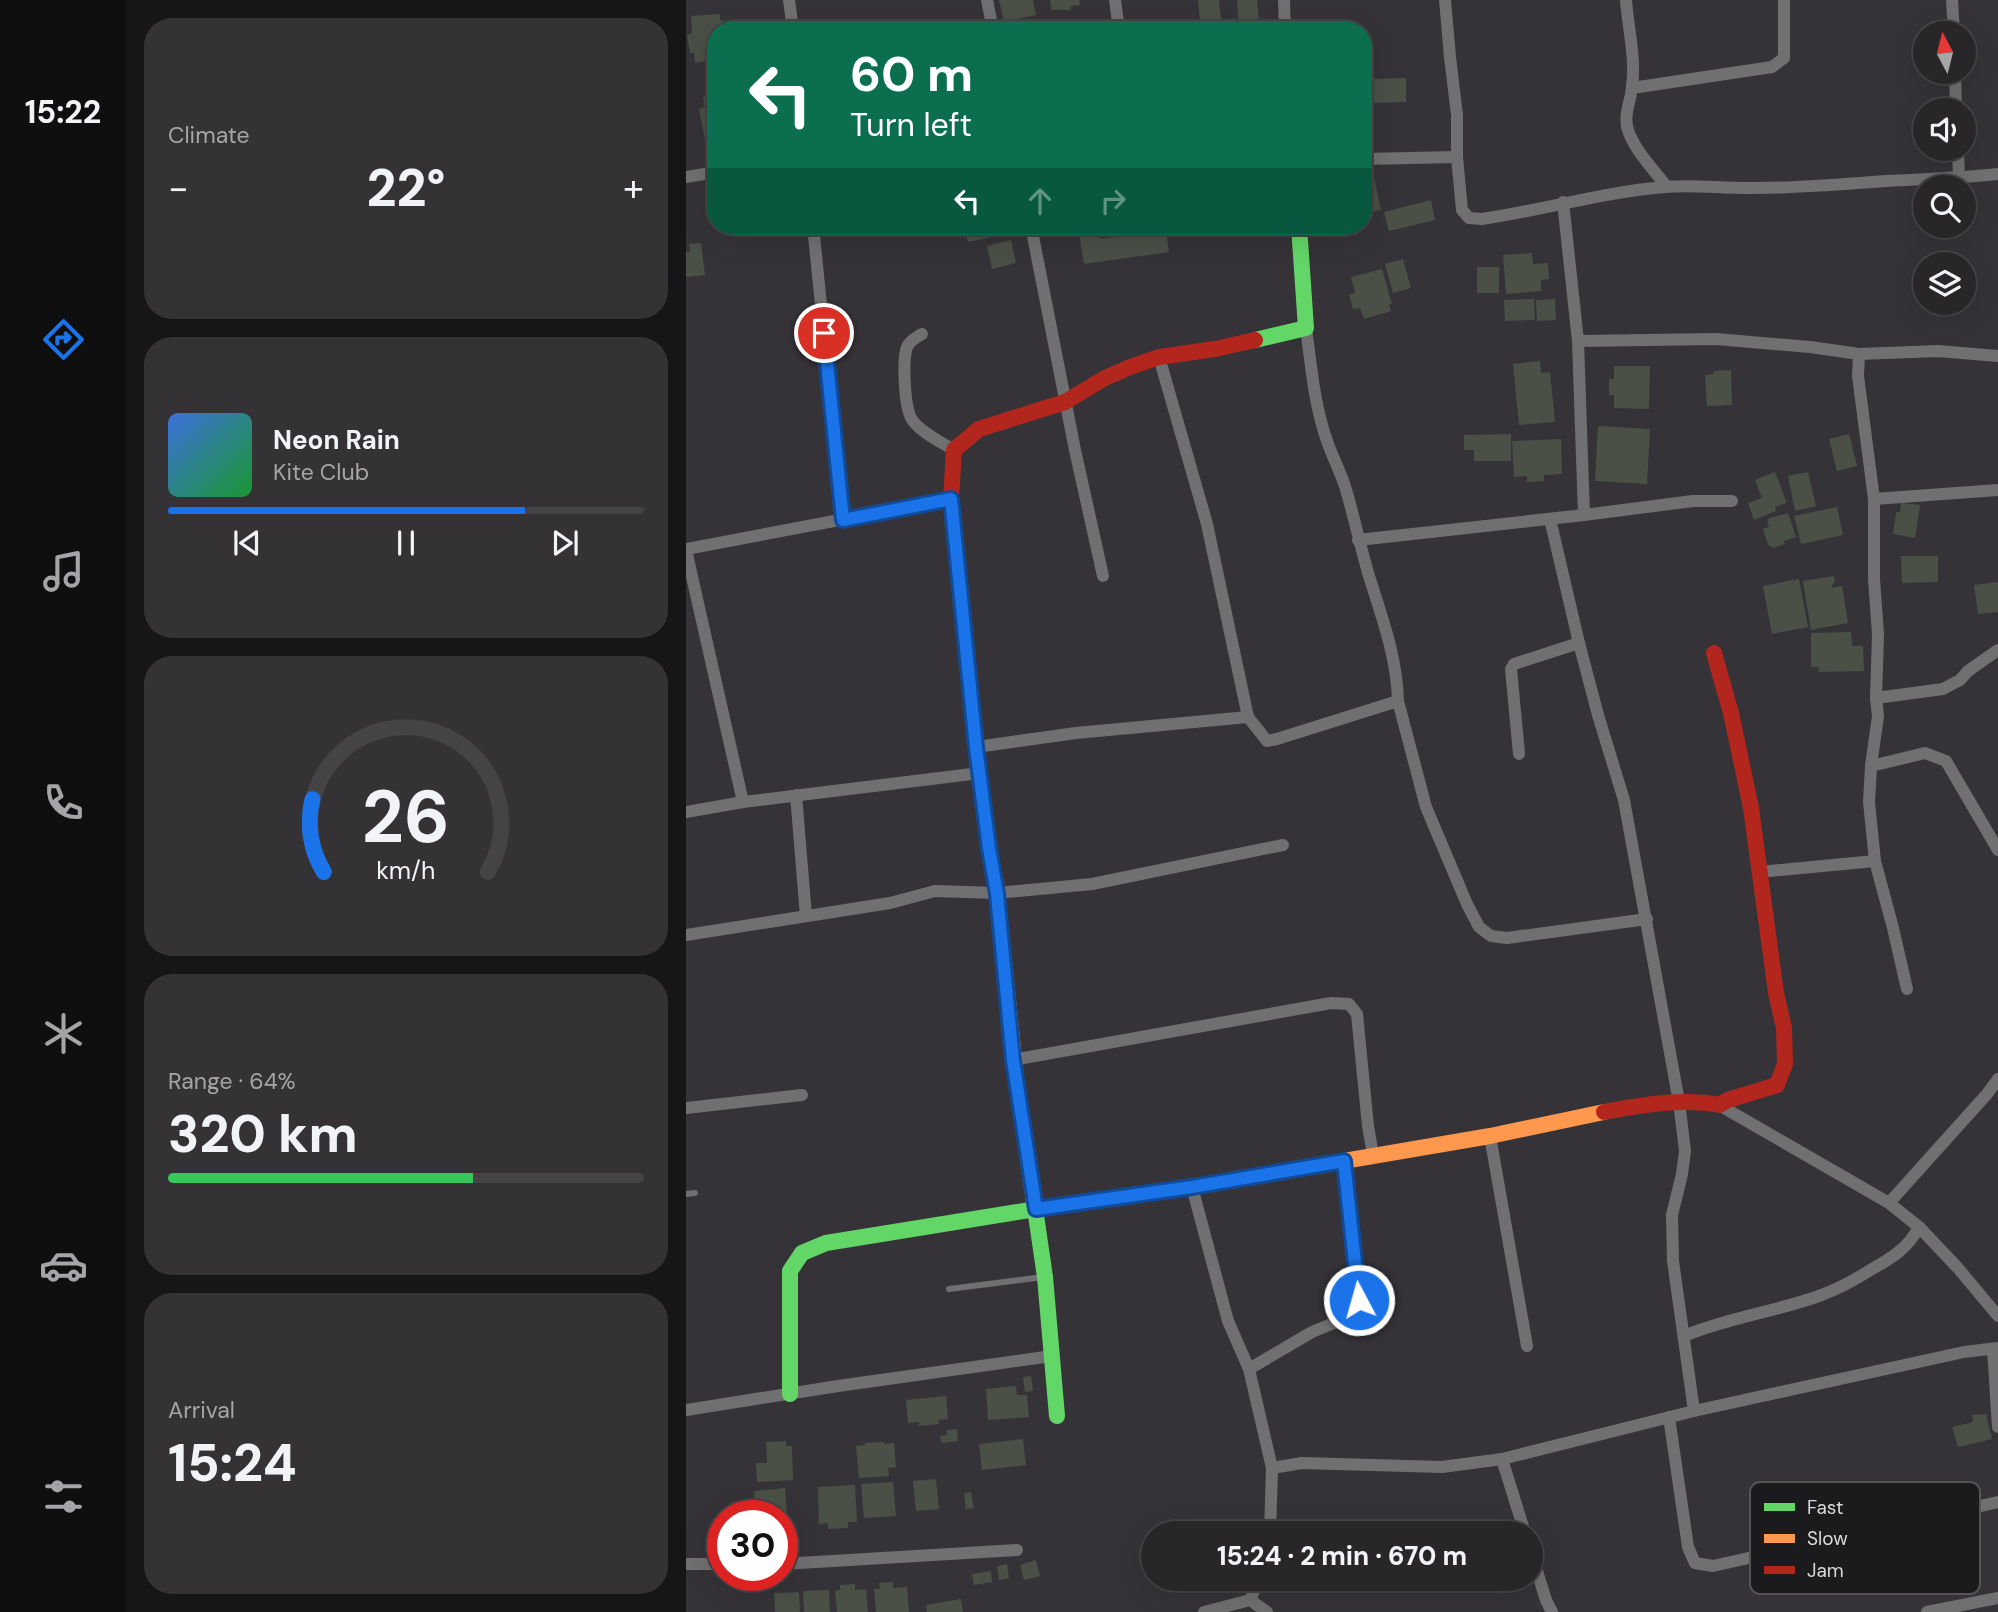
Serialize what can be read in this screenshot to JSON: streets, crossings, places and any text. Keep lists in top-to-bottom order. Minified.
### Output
{"legend":["Fast","Slow","Jam"],"north":"top","page":{"tabs":"15:22","tile":["Climate",["Range · 64%","320 km"],["Arrival","15:24"]],"turn":["60 m","Turn left"],"heat":["−","22°","+"],"song":["Neon Rain","Kite Club"],"limit":"30","trip":"15:24 · 2 min · 670 m","gauge":["26","km/h"]}}
